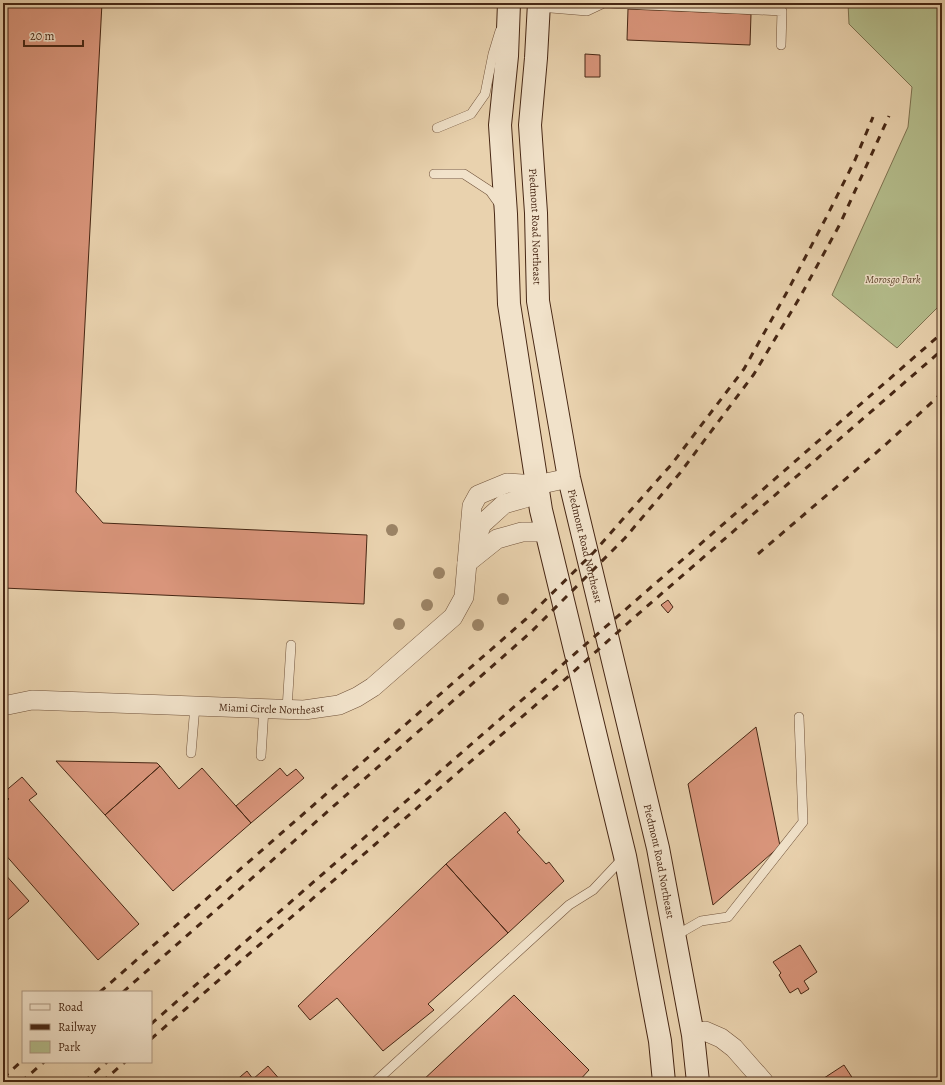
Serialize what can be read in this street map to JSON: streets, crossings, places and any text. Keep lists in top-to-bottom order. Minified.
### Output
{"streets":{"main road":["Piedmont Road Northeast"],"street":["Miami Circle Northeast"]},"parks":["Morosgo Park"],"legend":["Road","Railway","Park"],"scale_bar":"20 m"}
